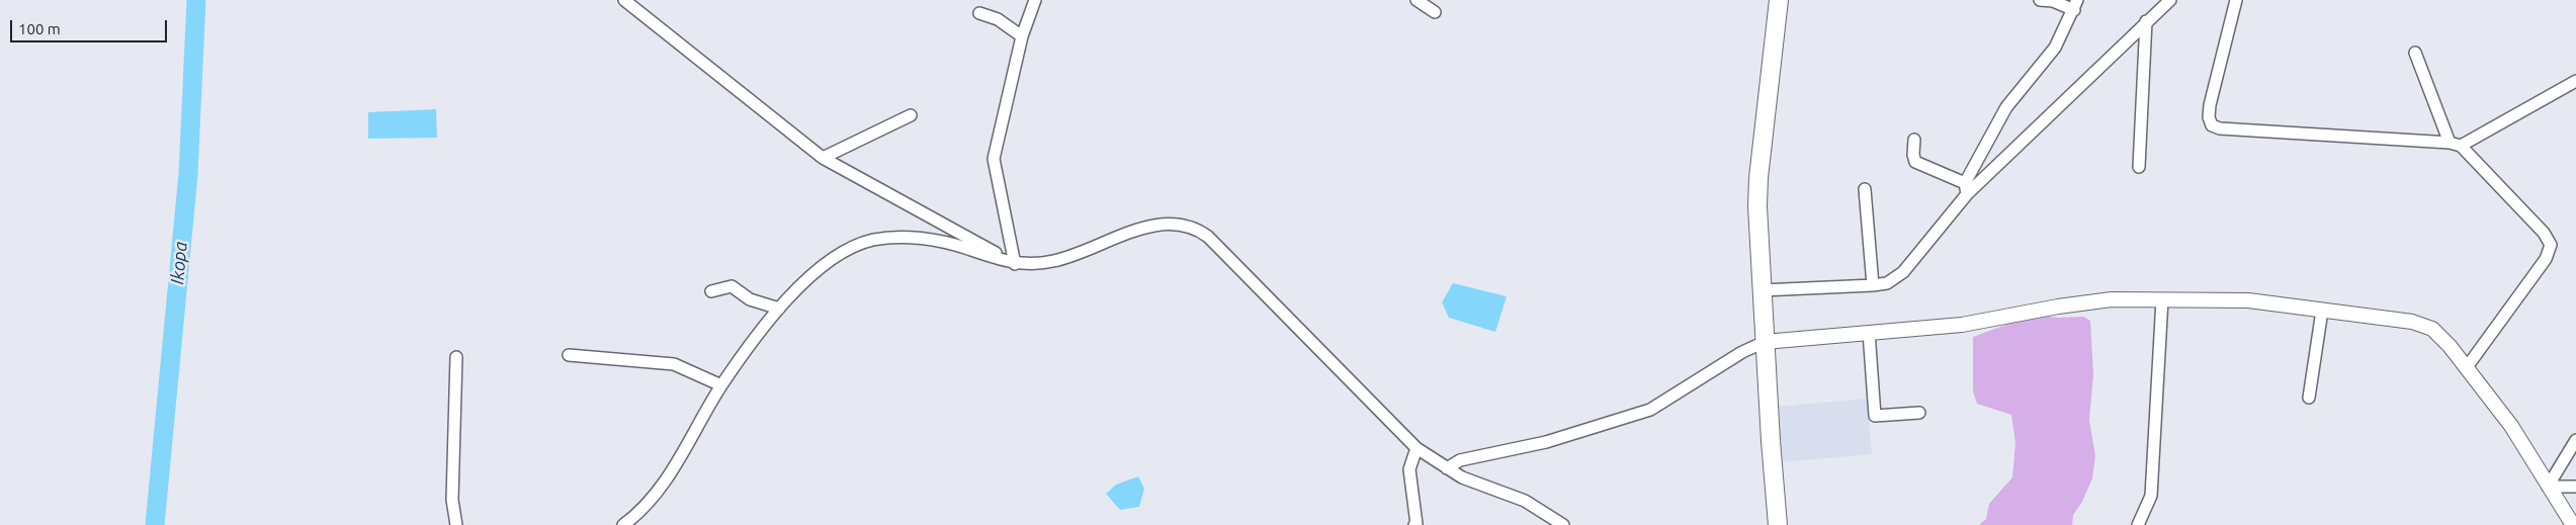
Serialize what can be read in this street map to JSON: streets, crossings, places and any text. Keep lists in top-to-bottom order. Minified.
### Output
{"water":["Ikopa"],"scale_bar":"100 m"}
